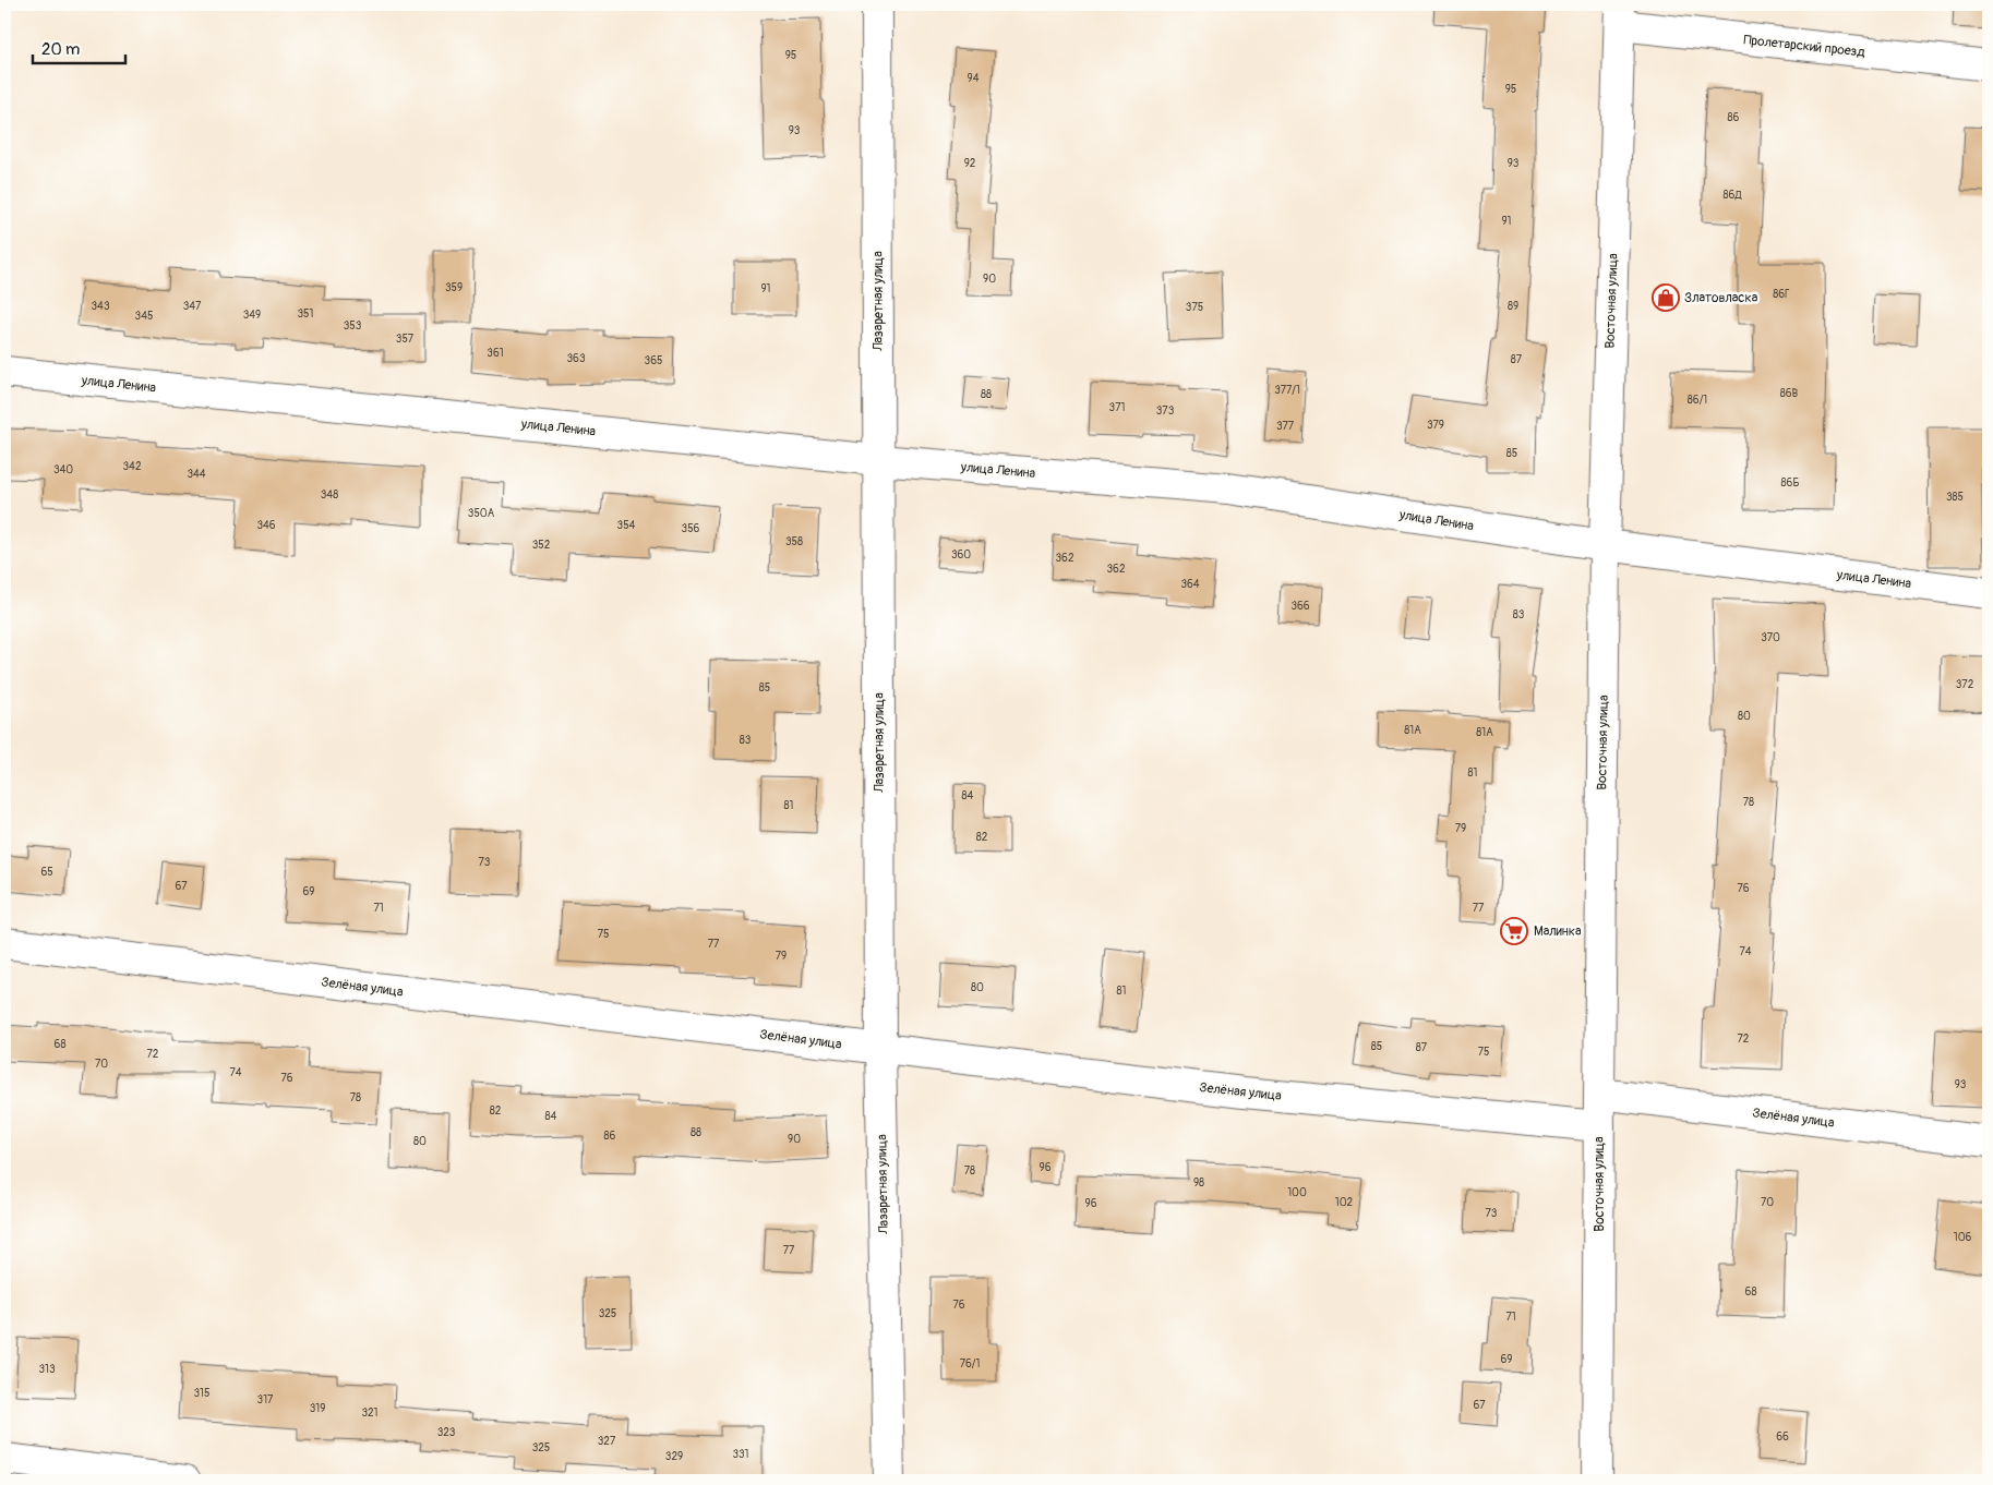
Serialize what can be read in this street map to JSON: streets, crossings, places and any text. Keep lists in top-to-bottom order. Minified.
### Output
{"streets":{"street":["Пролетарский проезд","Лазаретная улица","Восточная улица","улица Ленина","Зелёная улица"]},"crossings":[["Пролетарский проезд","Восточная улица"],["Лазаретная улица","улица Ленина"],["Лазаретная улица","Зелёная улица"],["Восточная улица","улица Ленина"],["Восточная улица","Зелёная улица"]],"places":{"shop":["Златовласка"],"supermarket":["Малинка"]},"house_numbers":["95","94","95","86","93","92","93","86Д","91","90","359","91","86Г","343","347","89","375","351","349","345","353","357","361","363","87","365","377/1","86В","88","86/1","371","373","379","377","85","342","340","344","86Б","348","385","350А","346","354","356","358","352","360","362","362","364","366","83","370","372","85","80","81А","81А","83","81","84","78","81","79","82","73","65","67","76","69","71","77","75","77","74","79","80","81","72","68","85","87","75","72","70","74","76","93","78","82","84","88","86","90","80","96","78","98","100","102","70","96","73","106","77","68","76","325","71","69","76/1","313","315","317","67","319","321","323","66","327","325","331","329"],"scale_bar":"20 m"}
